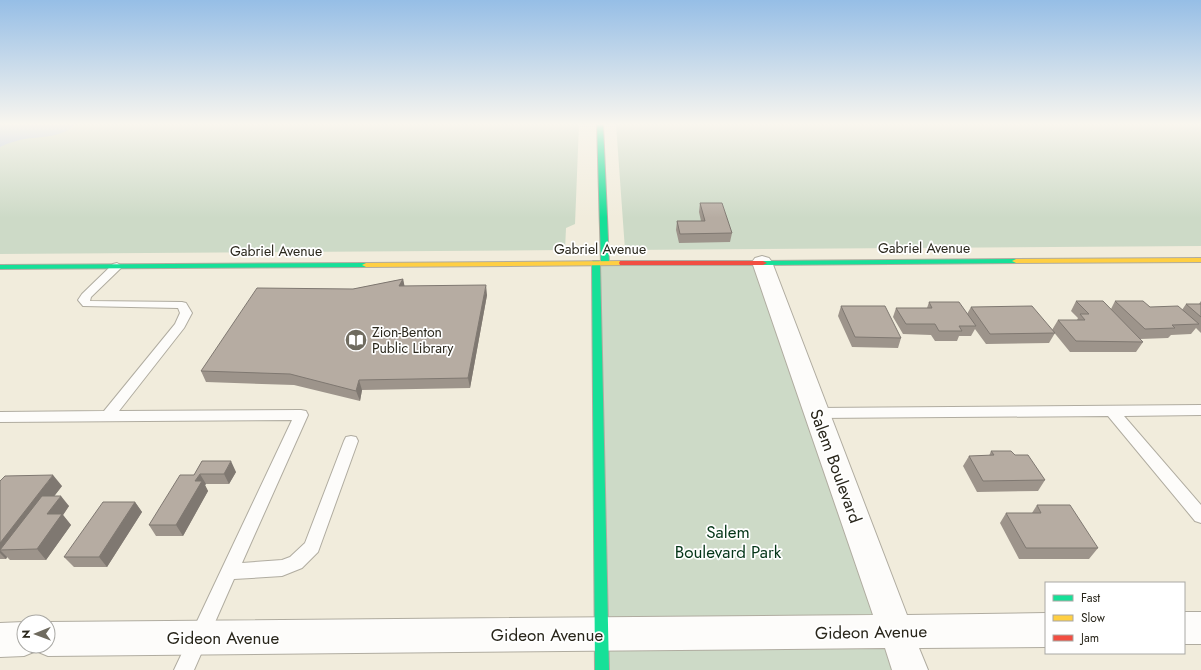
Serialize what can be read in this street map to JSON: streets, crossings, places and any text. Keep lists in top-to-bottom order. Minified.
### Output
{"streets":{"street":["Gabriel Avenue","Salem Boulevard","Gideon Avenue"]},"crossings":[["Gabriel Avenue","Salem Boulevard"],["Salem Boulevard","Gideon Avenue"]],"parks":["Salem Boulevard Park"],"places":{"library":["Zion-Benton Public Library"]},"legend":["Fast","Slow","Jam"],"north":"left"}
